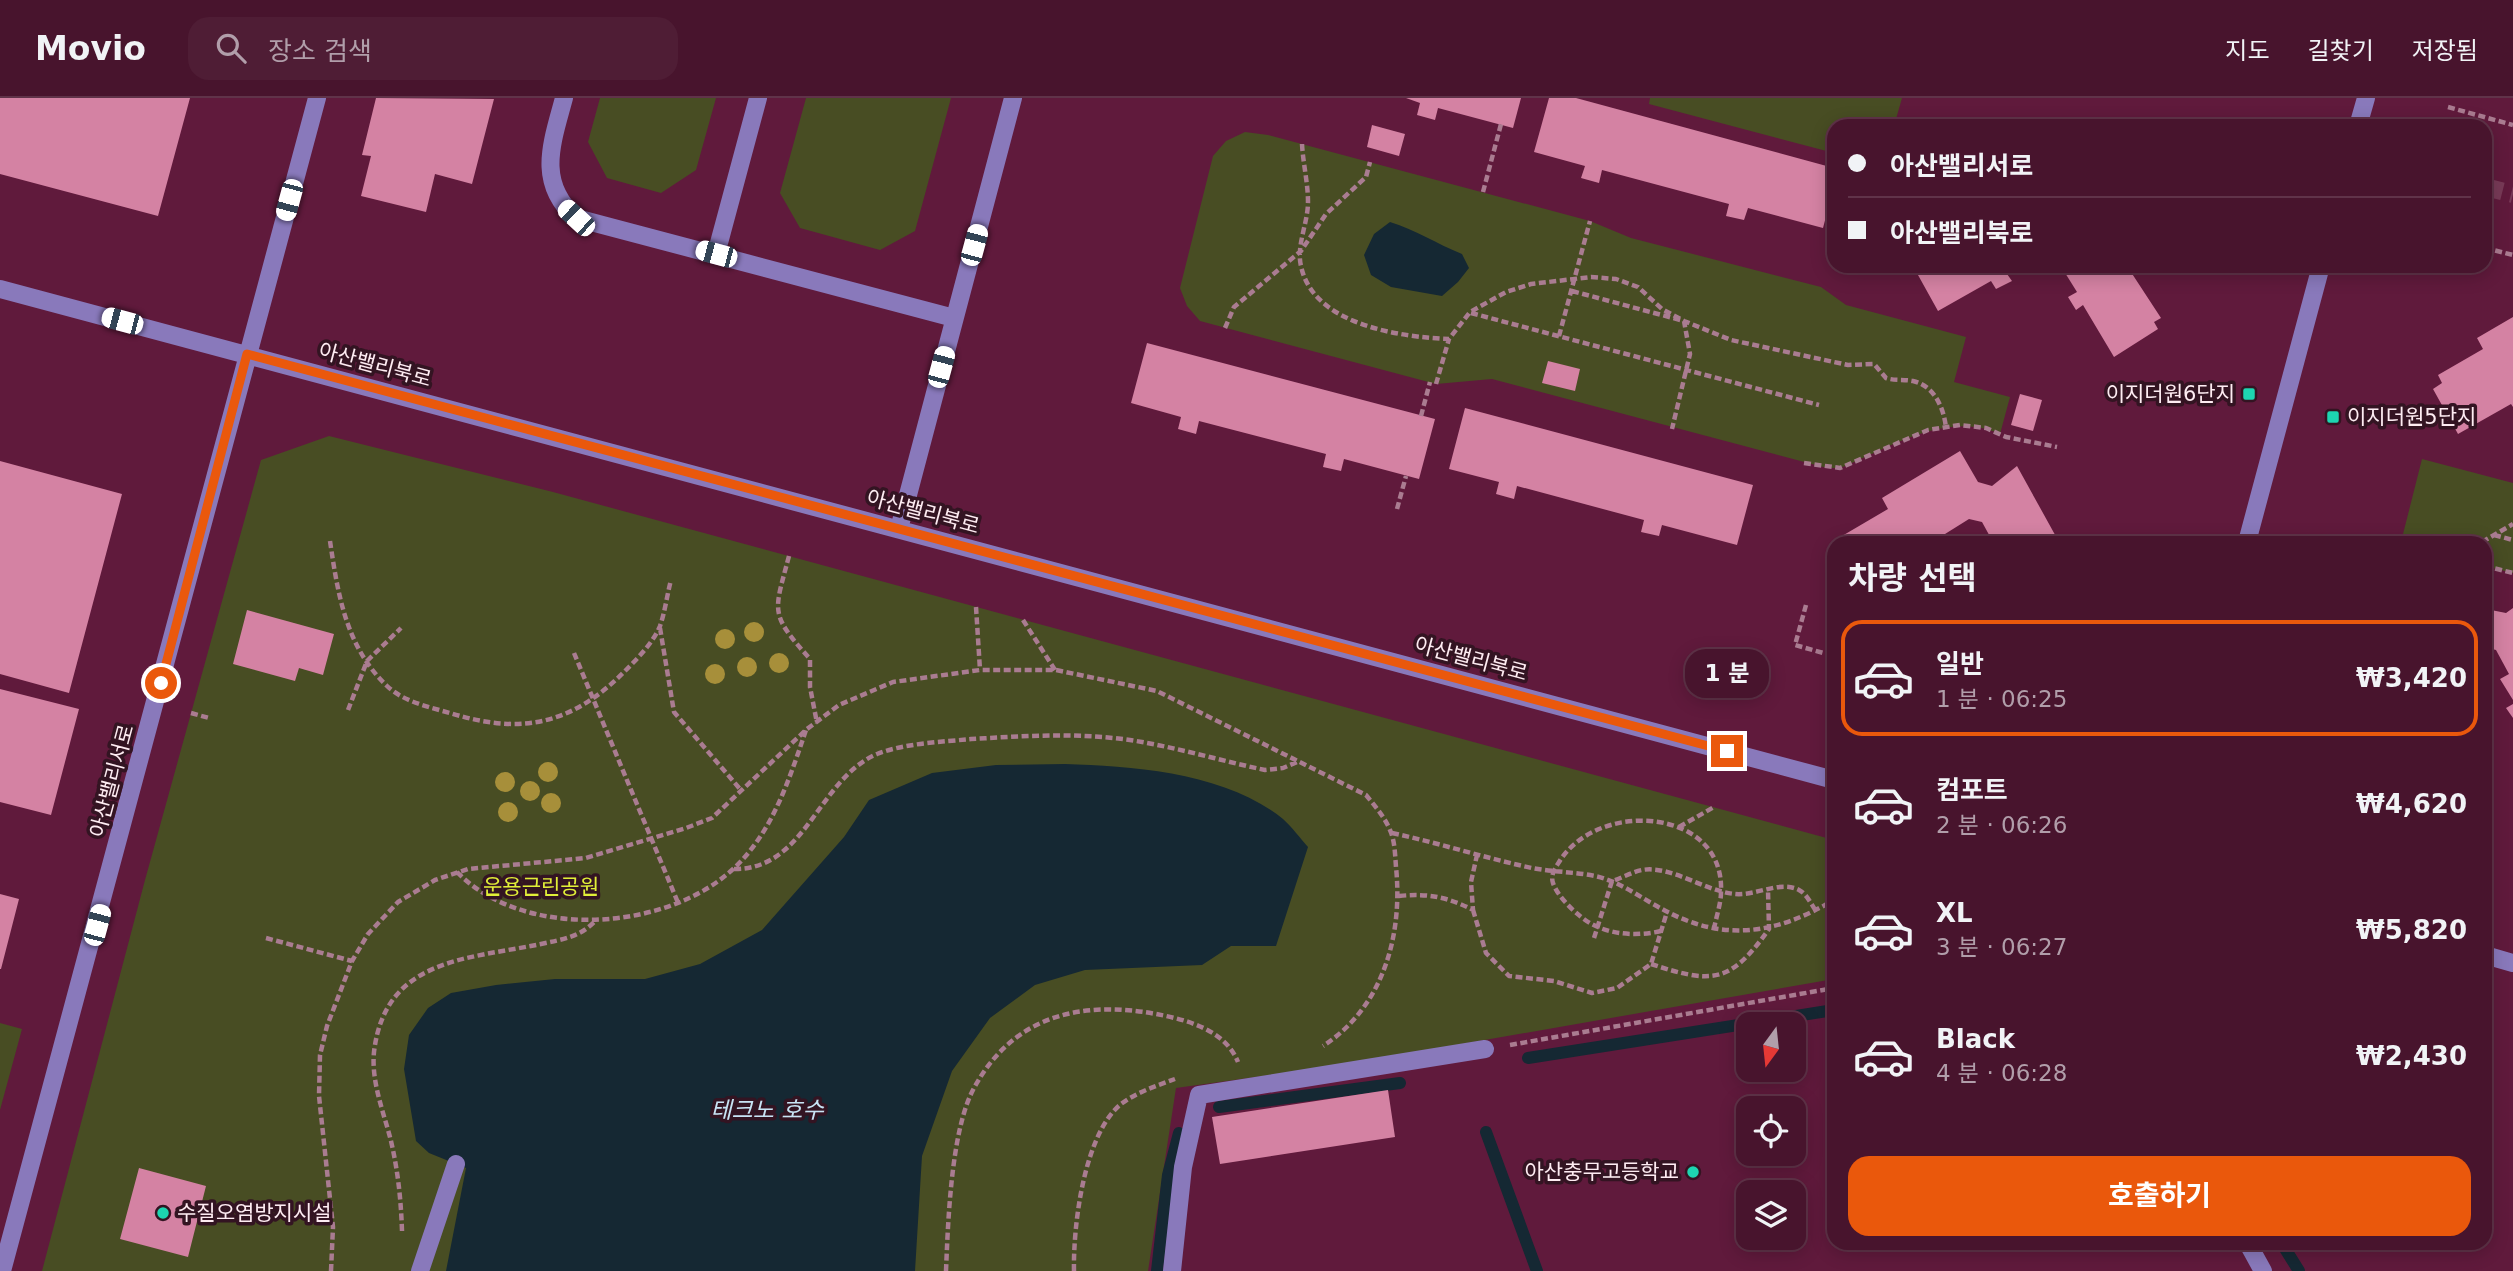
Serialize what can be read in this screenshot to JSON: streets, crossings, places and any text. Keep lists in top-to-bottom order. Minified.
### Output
{"streets":{"street":["아산밸리북로","아산밸리서로"]},"crossings":[["아산밸리북로","아산밸리서로"]],"water":["테크노 호수"],"parks":["운용근린공원"],"places":{"transit":["이지더원6단지","이지더원5단지"],"other":["아산충무고등학교","수질오염방지시설"]},"north":"bottom","page":{"header":"Movio","search":"장소 검색","nav":["지도","길찾기","저장됨"],"banner":["아산밸리서로","아산밸리북로"],"heading":"차량 선택","list":[{"name":"일반","note":"1 분 · 06:25","value":"₩3,420"},{"name":"컴포트","note":"2 분 · 06:26","value":"₩4,620"},{"name":"XL","note":"3 분 · 06:27","value":"₩5,820"},{"name":"Black","note":"4 분 · 06:28","value":"₩2,430"}],"bubble":"1 분","buttons":"호출하기"}}
